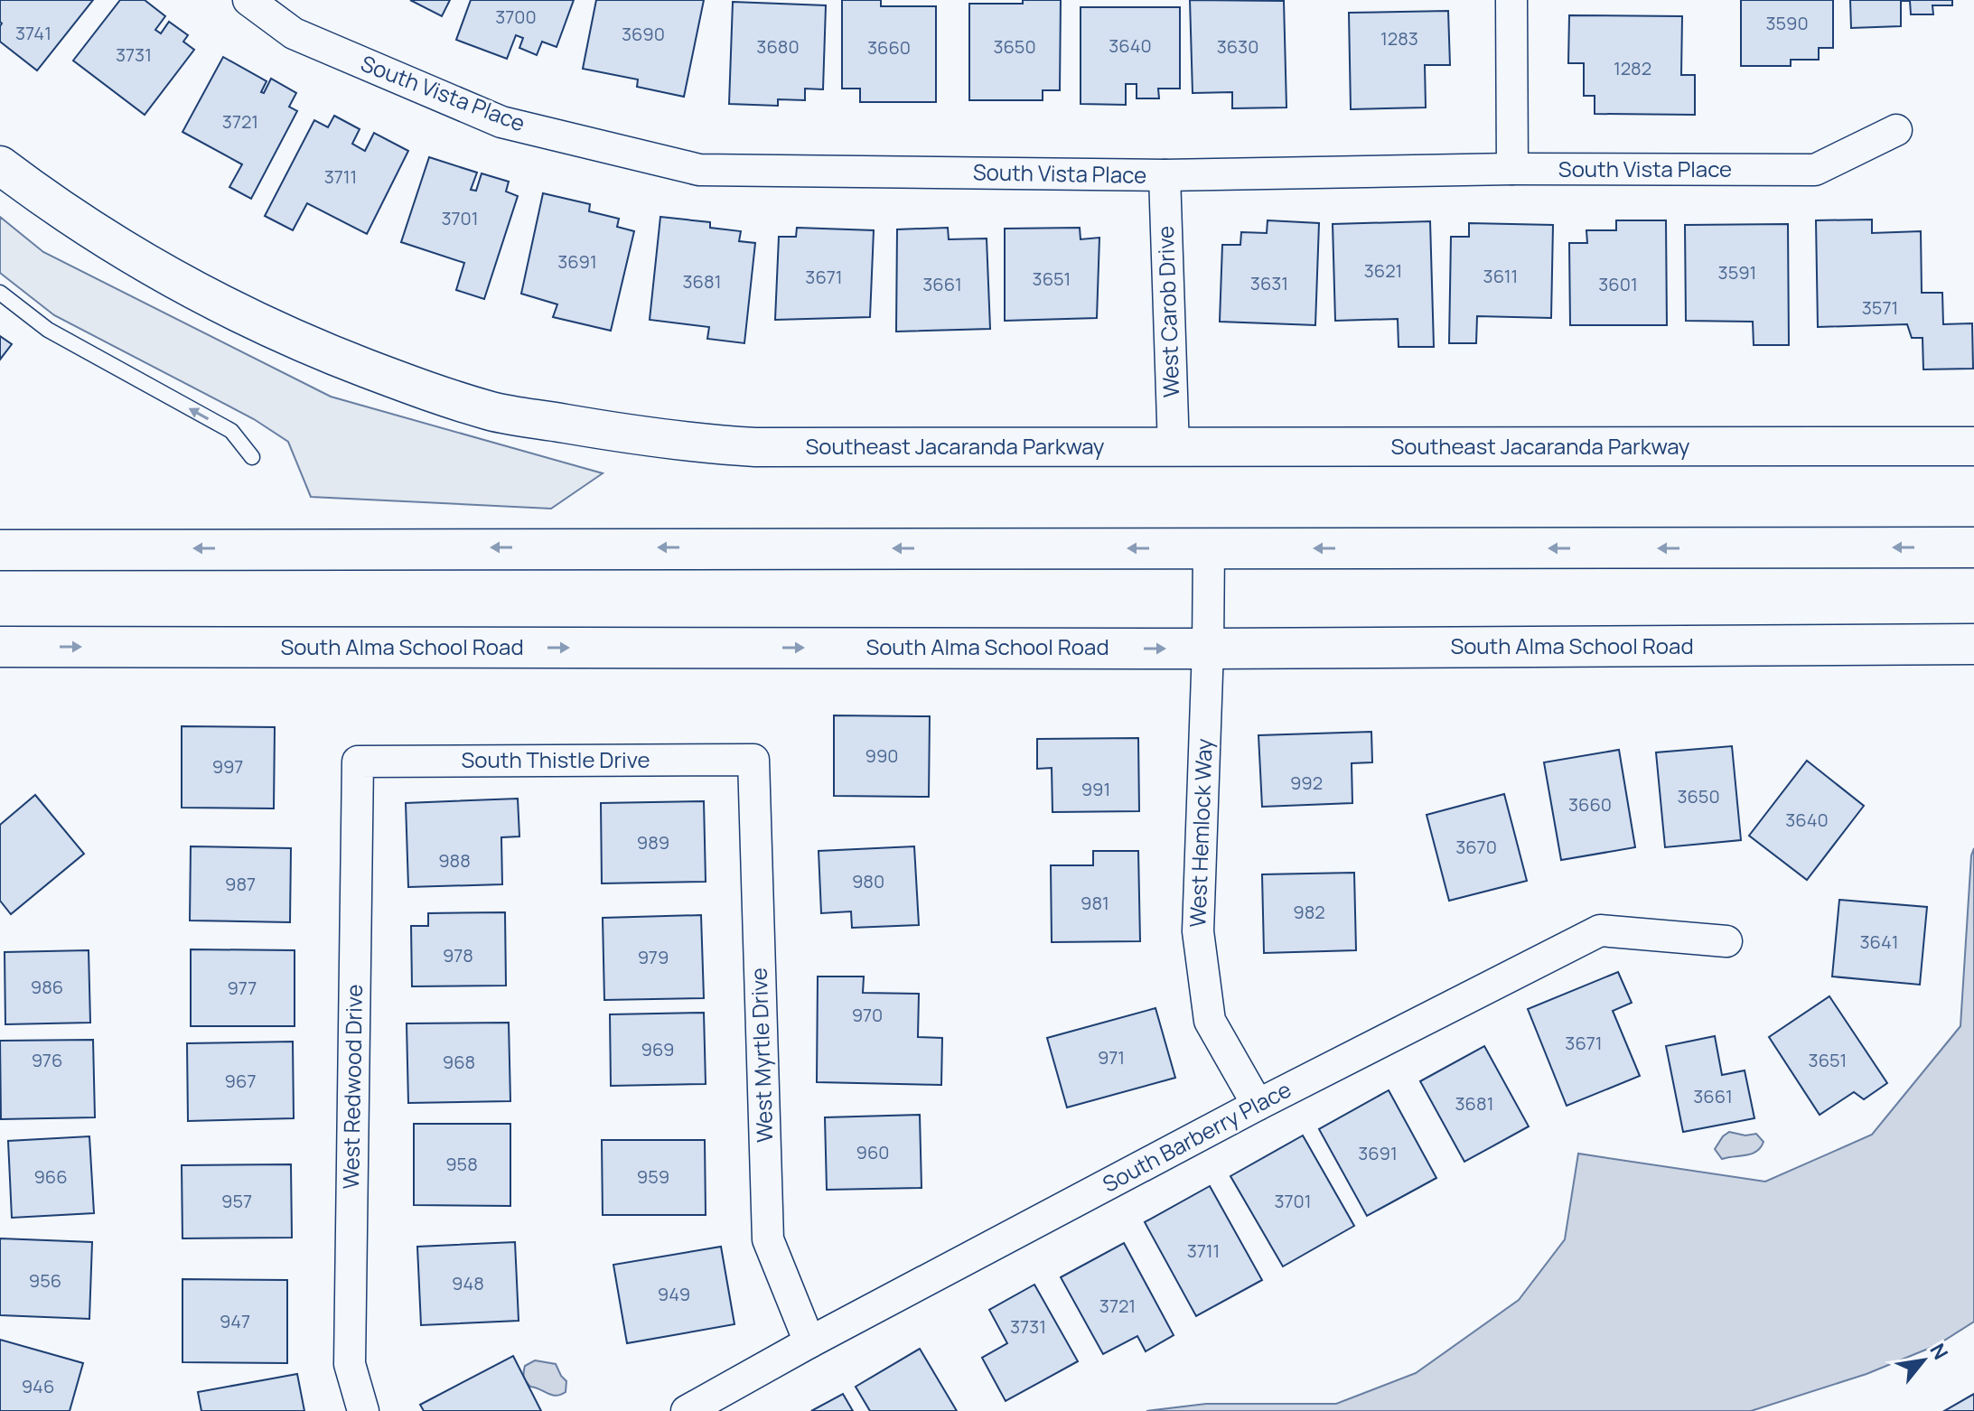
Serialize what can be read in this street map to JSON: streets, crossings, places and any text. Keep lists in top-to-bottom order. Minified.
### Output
{"streets":{"main road":["South Alma School Road"],"street":["South Vista Place","West Carob Drive","Southeast Jacaranda Parkway","South Thistle Drive","West Hemlock Way","West Myrtle Drive","West Redwood Drive","South Barberry Place"]},"crossings":[["South Vista Place","West Carob Drive"],["West Carob Drive","Southeast Jacaranda Parkway"],["South Alma School Road","West Hemlock Way"],["South Thistle Drive","West Myrtle Drive"],["South Thistle Drive","West Redwood Drive"],["West Hemlock Way","South Barberry Place"],["West Myrtle Drive","South Barberry Place"]],"house_numbers":["3700","3590","3741","3690","1283","3640","3680","3650","3630","3660","3731","1282","3721","3711","3701","3691","3621","3591","3611","3671","3651","3681","3631","3661","3601","3571","990","997","992","991","3650","3660","3640","989","3670","988","980","987","981","982","3641","978","979","986","977","970","3671","969","971","976","3651","968","967","3661","3681","960","3691","958","966","959","957","3701","3711","956","948","949","3721","947","3731","946"],"north":"top right"}
